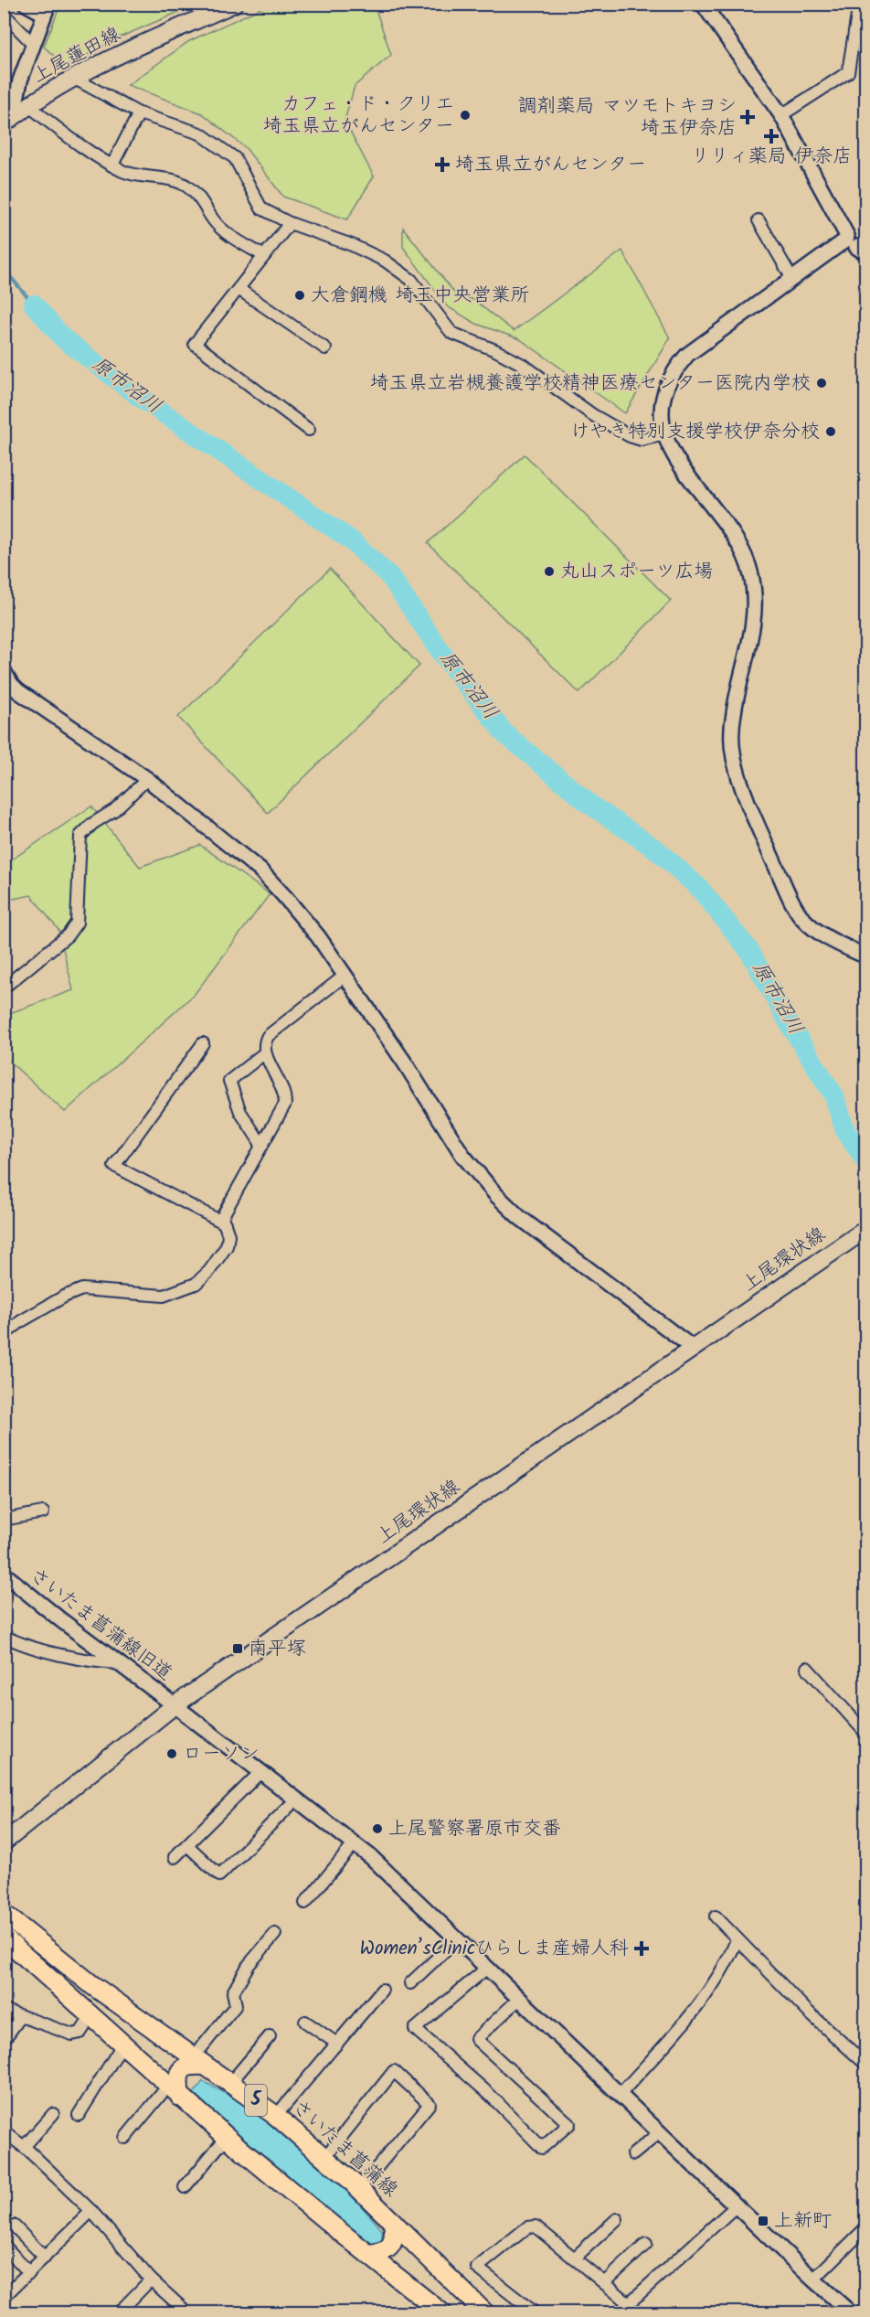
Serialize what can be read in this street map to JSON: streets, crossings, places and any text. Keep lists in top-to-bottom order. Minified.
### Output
{"streets":{"main road":["上尾蓮田線","上尾環状線","5","さいたま菖蒲線"],"street":["さいたま菖蒲線旧道"]},"crossings":[["上尾環状線","さいたま菖蒲線旧道"]],"water":["原市沼川"],"places":{"other":["カフェ・ド・クリエ 埼玉県立がんセンター","大倉鋼機 埼玉中央営業所","埼玉県立岩槻養護学校精神医療センター医院内学校","けやき特別支援学校伊奈分校","丸山スポーツ広場","ローソン","上尾警察署原市交番"],"health":["調剤薬局 マツモトキヨシ 埼玉伊奈店","リリィ薬局 伊奈店","埼玉県立がんセンター","Women’sClinicひらしま産婦人科"],"transit":["南平塚","上新町"]}}
